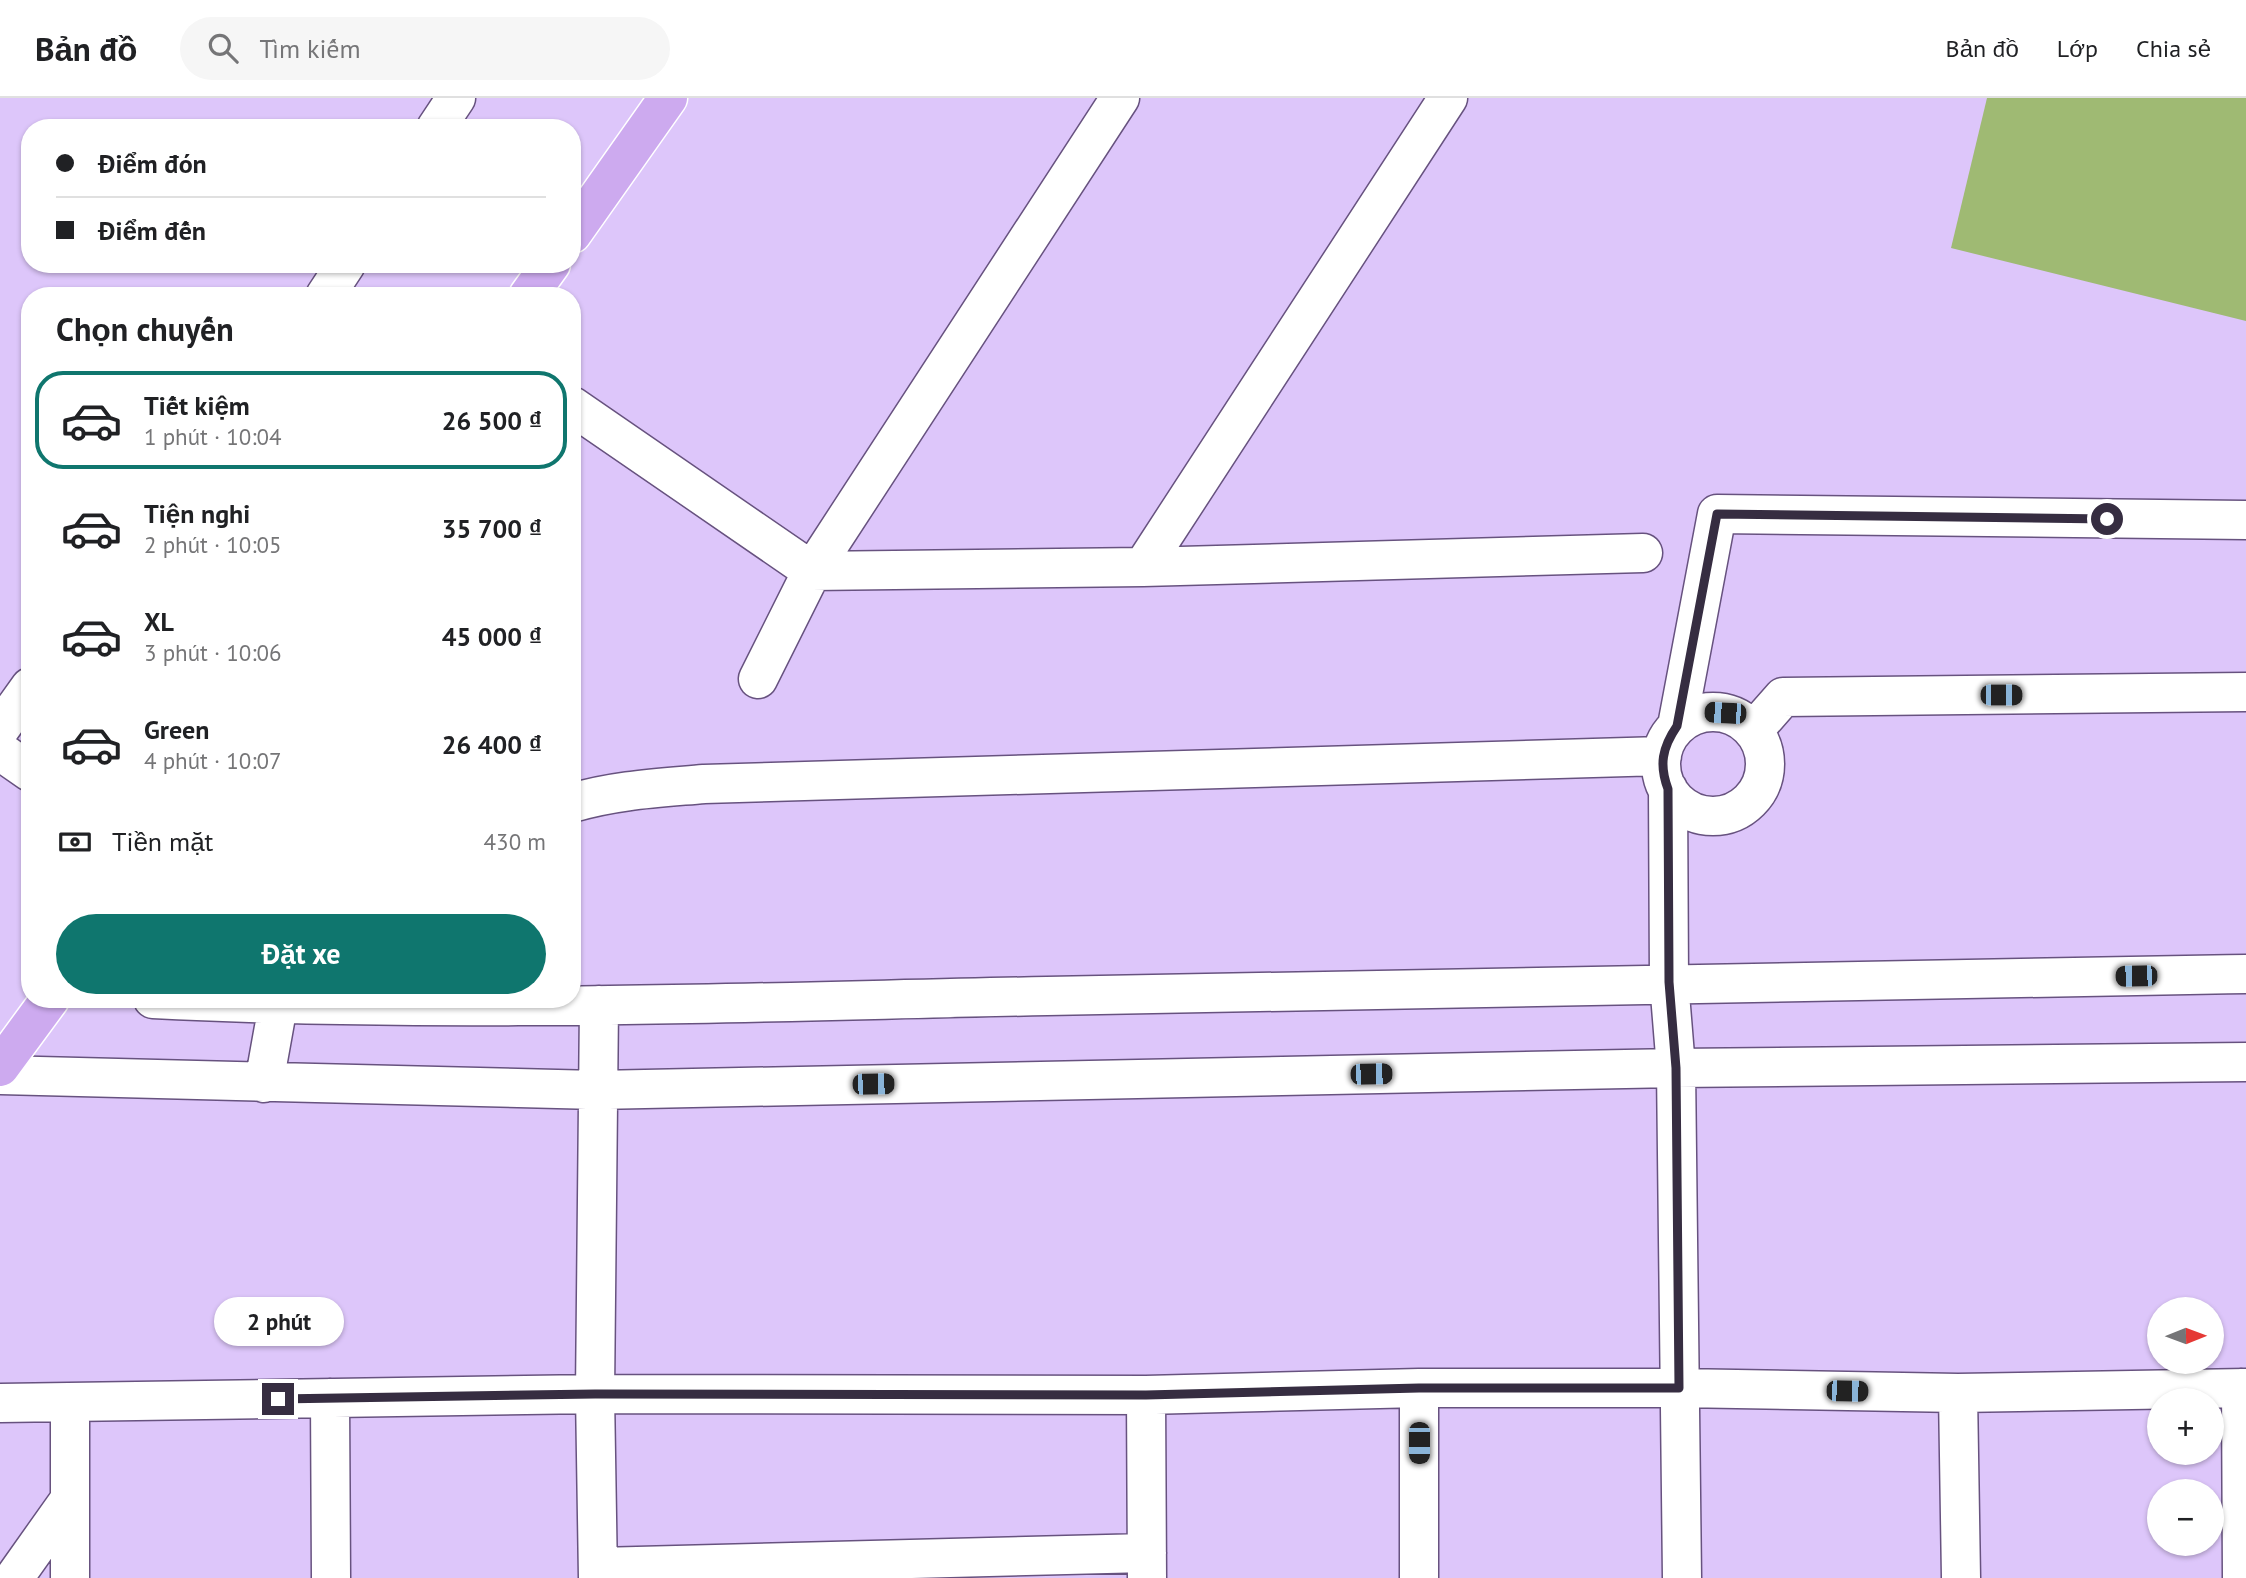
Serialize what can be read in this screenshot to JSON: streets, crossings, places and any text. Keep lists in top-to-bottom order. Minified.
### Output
{"north":"right","page":{"header":"Bản đồ","search":"Tìm kiếm","nav":["Bản đồ","Lớp","Chia sẻ"],"banner":["Điểm đón","Điểm đến"],"heading":"Chọn chuyến","list":[{"name":"Tiết kiệm","note":"1 phút · 10:04","value":"26 500 ₫"},{"name":"Tiện nghi","note":"2 phút · 10:05","value":"35 700 ₫"},{"name":"XL","note":"3 phút · 10:06","value":"45 000 ₫"},{"name":"Green","note":"4 phút · 10:07","value":"26 400 ₫"}],"pay":["Tiền mặt","430 m"],"buttons":"Đặt xe","map_buttons":["+","−"],"bubble":"2 phút"}}
